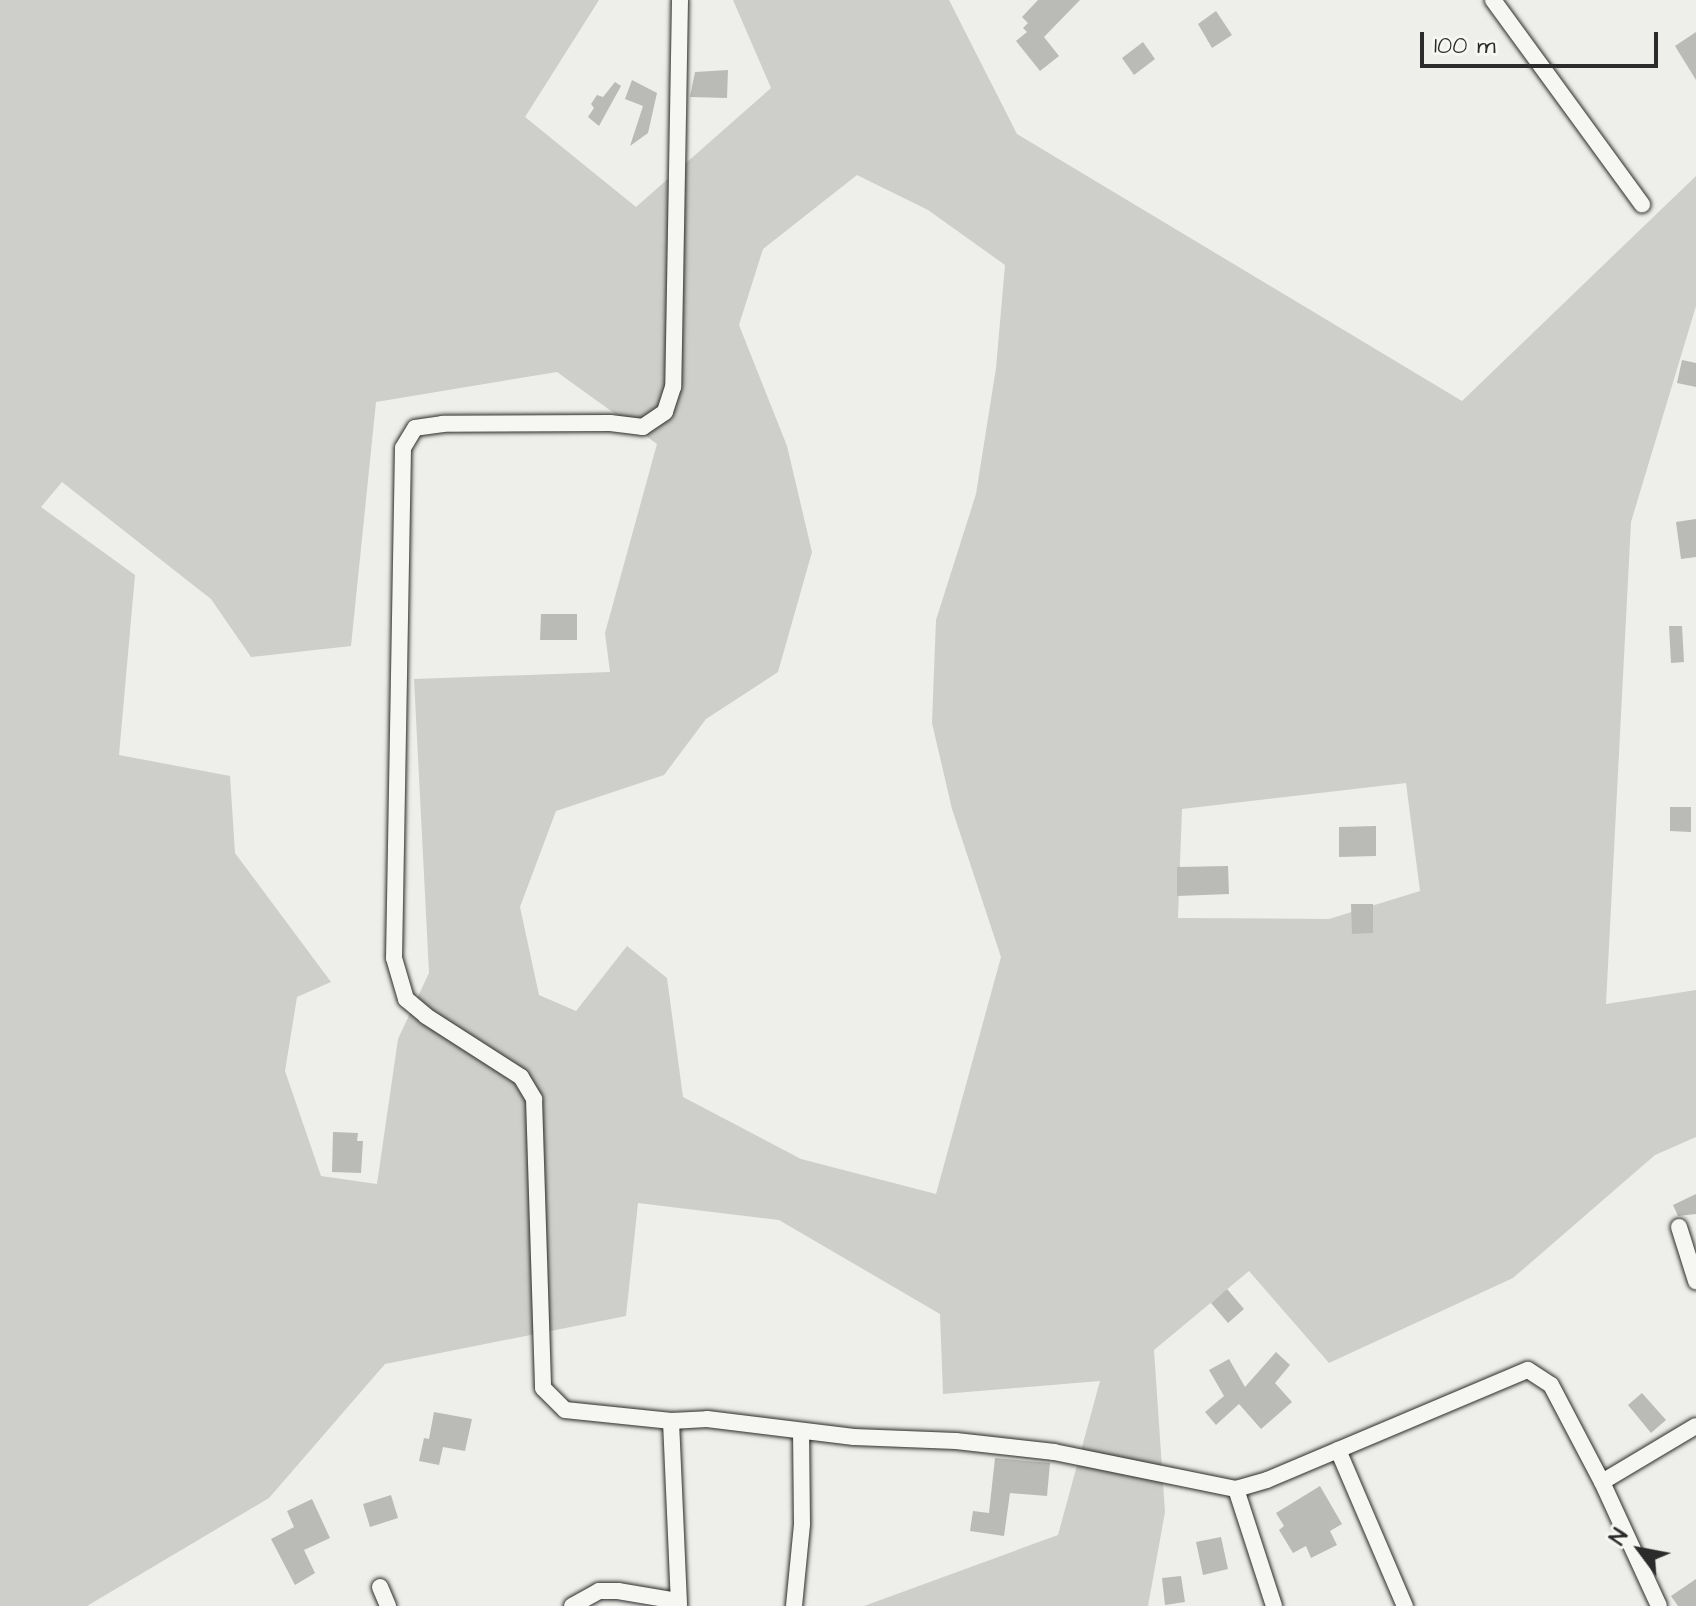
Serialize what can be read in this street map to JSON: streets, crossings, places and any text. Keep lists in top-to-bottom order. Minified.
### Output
{"scale_bar":"100 m","north":"top left"}
